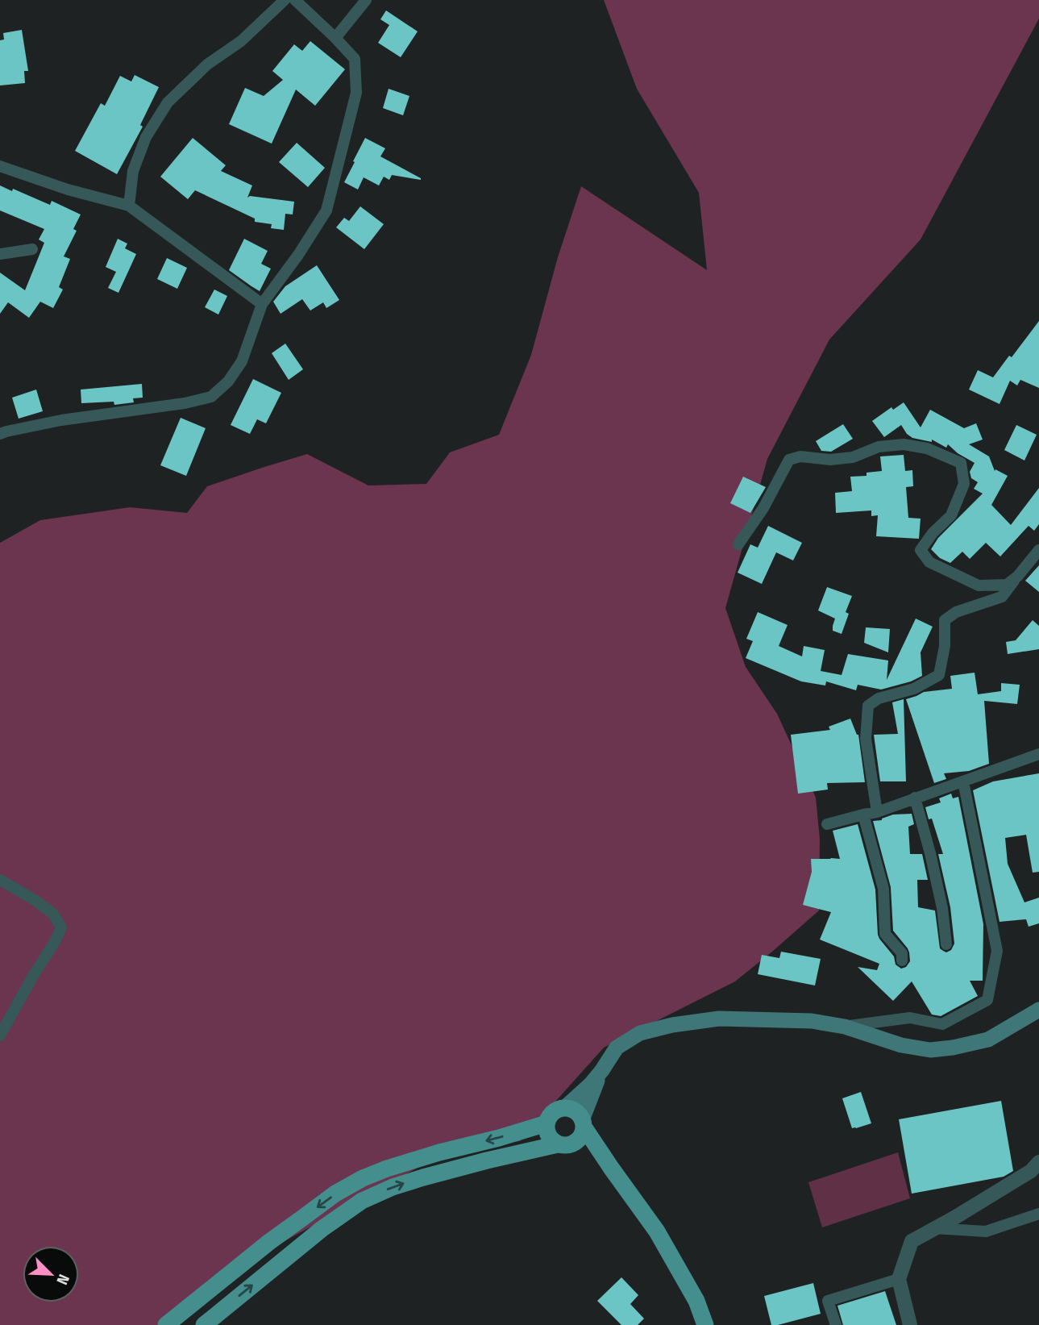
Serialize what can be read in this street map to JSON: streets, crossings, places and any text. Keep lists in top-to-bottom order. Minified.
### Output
{"north":"bottom right"}
